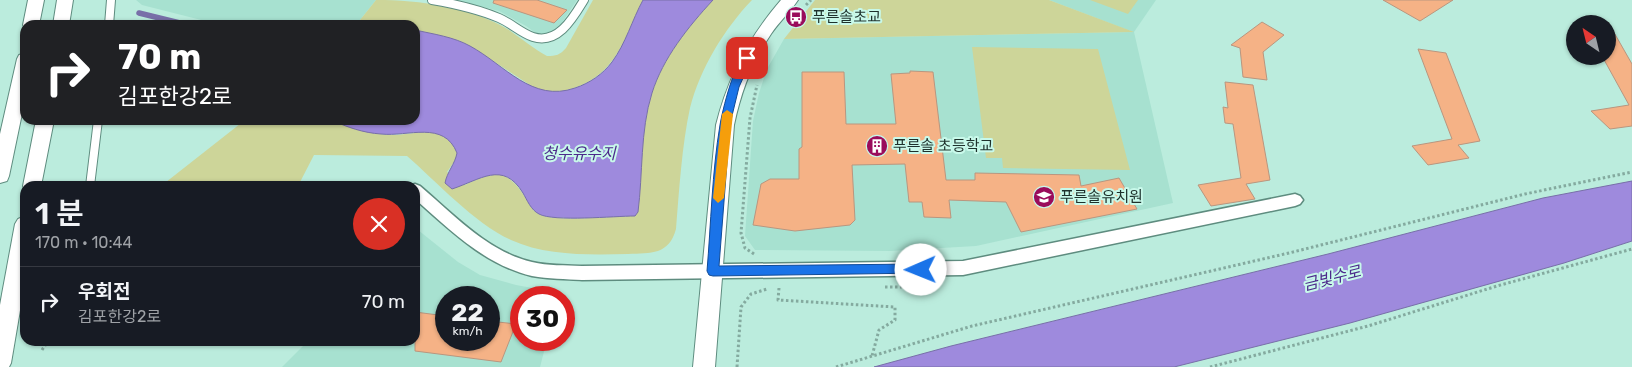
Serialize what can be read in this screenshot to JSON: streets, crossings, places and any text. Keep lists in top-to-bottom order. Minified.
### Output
{"water":["청수유수지","금빛수로"],"places":{"bus stop":["푸른솔초교"],"building":["푸른솔 초등학교"],"school or university":["푸른솔유치원"]},"north":"top left","page":{"turn":["70 m","김포한강2로"],"heading":["1 분","170 m · 10:44"],"list":[{"name":"우회전","note":"김포한강2로","value":"70 m"}],"speed":"22 km/h","limit":"30"}}
